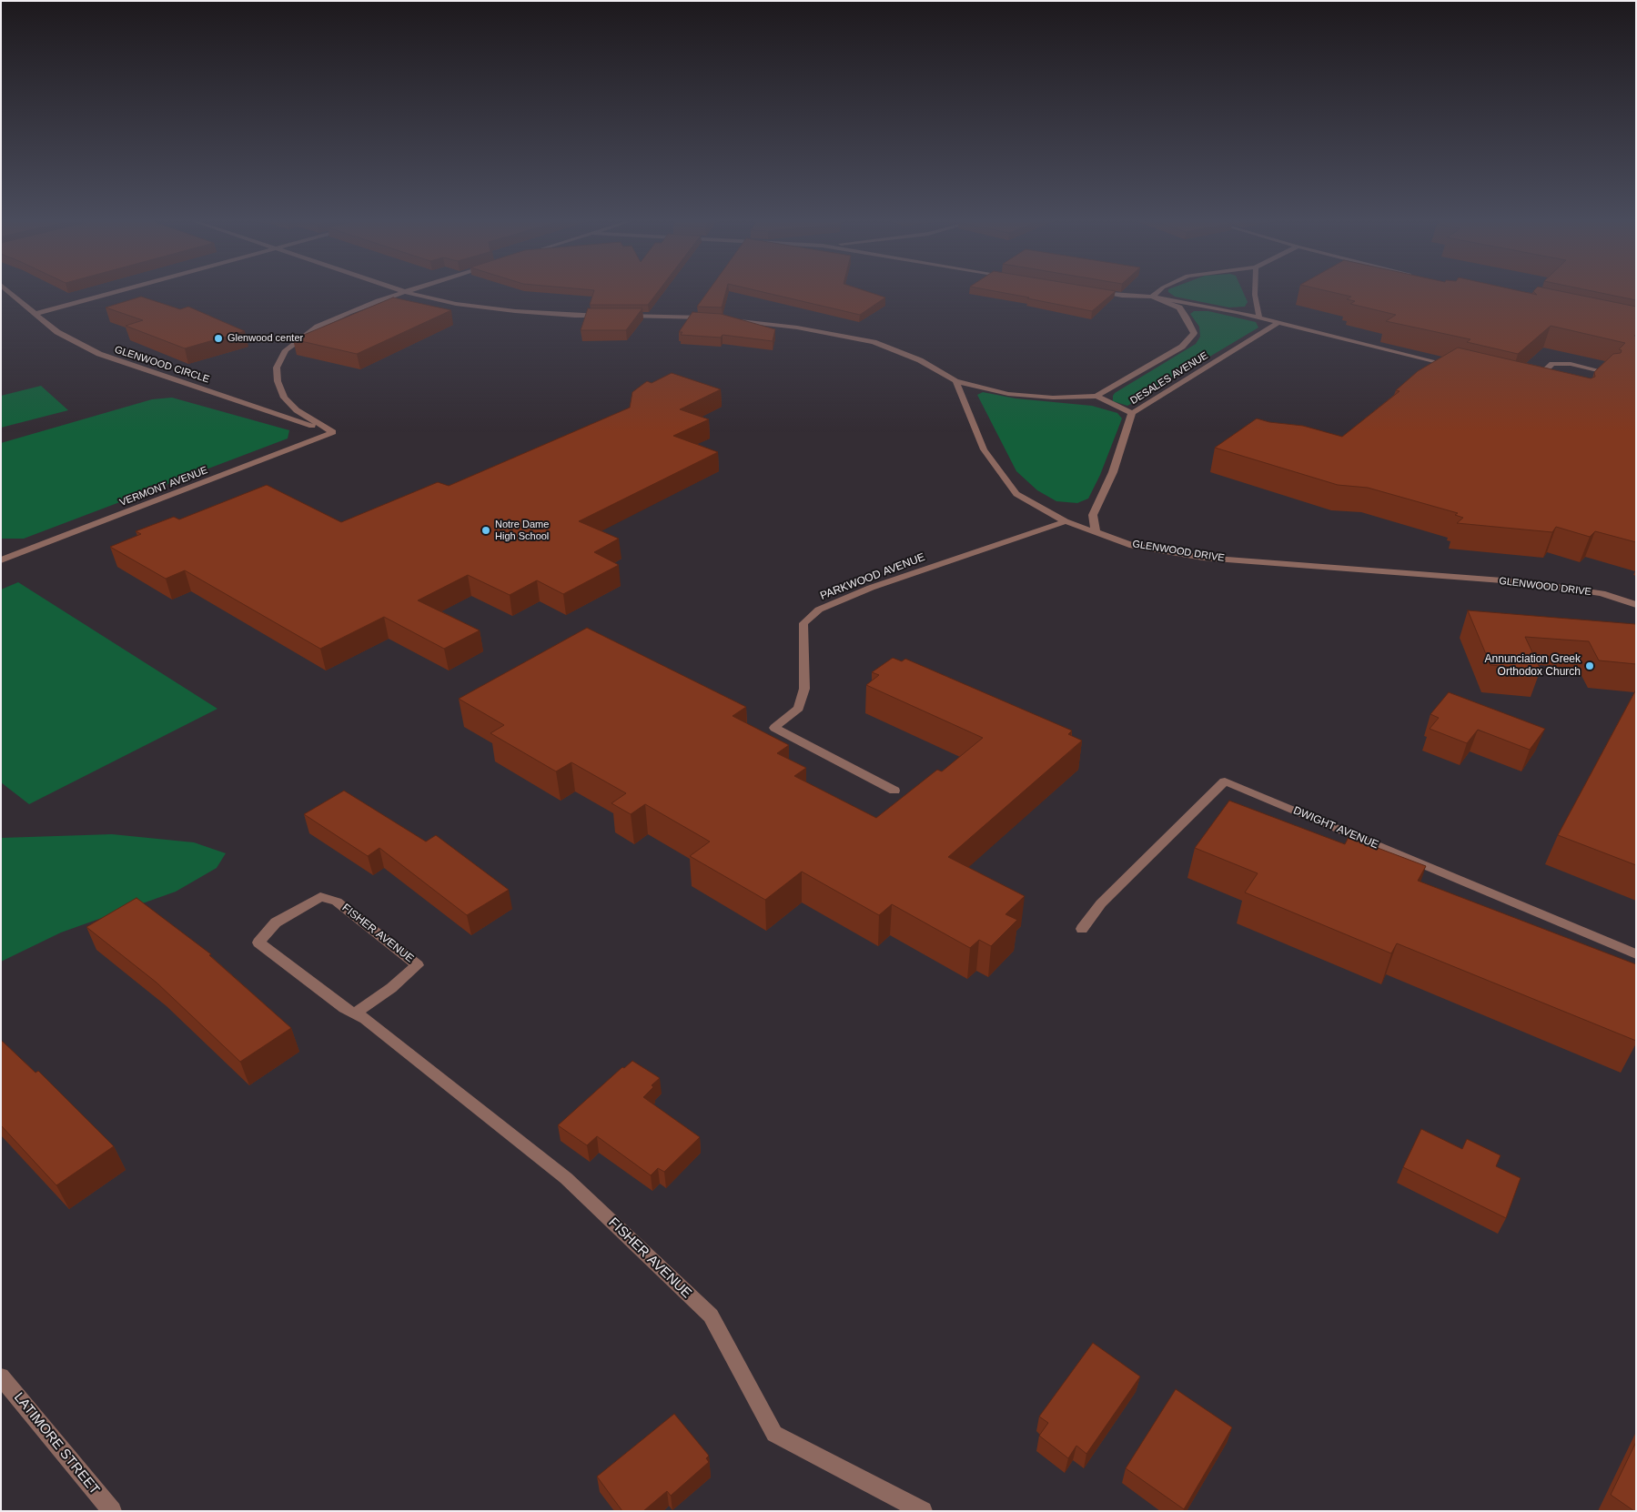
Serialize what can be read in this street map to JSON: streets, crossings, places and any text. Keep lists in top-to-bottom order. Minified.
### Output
{"streets":{"street":["GLENWOOD CIRCLE","DESALES AVENUE","VERMONT AVENUE","GLENWOOD DRIVE","PARKWOOD AVENUE","DWIGHT AVENUE","FISHER AVENUE","LATIMORE STREET"]},"crossings":[["GLENWOOD CIRCLE","VERMONT AVENUE"],["DESALES AVENUE","GLENWOOD DRIVE"],["GLENWOOD DRIVE","PARKWOOD AVENUE"]],"places":["Glenwood center","Notre Dame High School","Annunciation Greek Orthodox Church"]}
